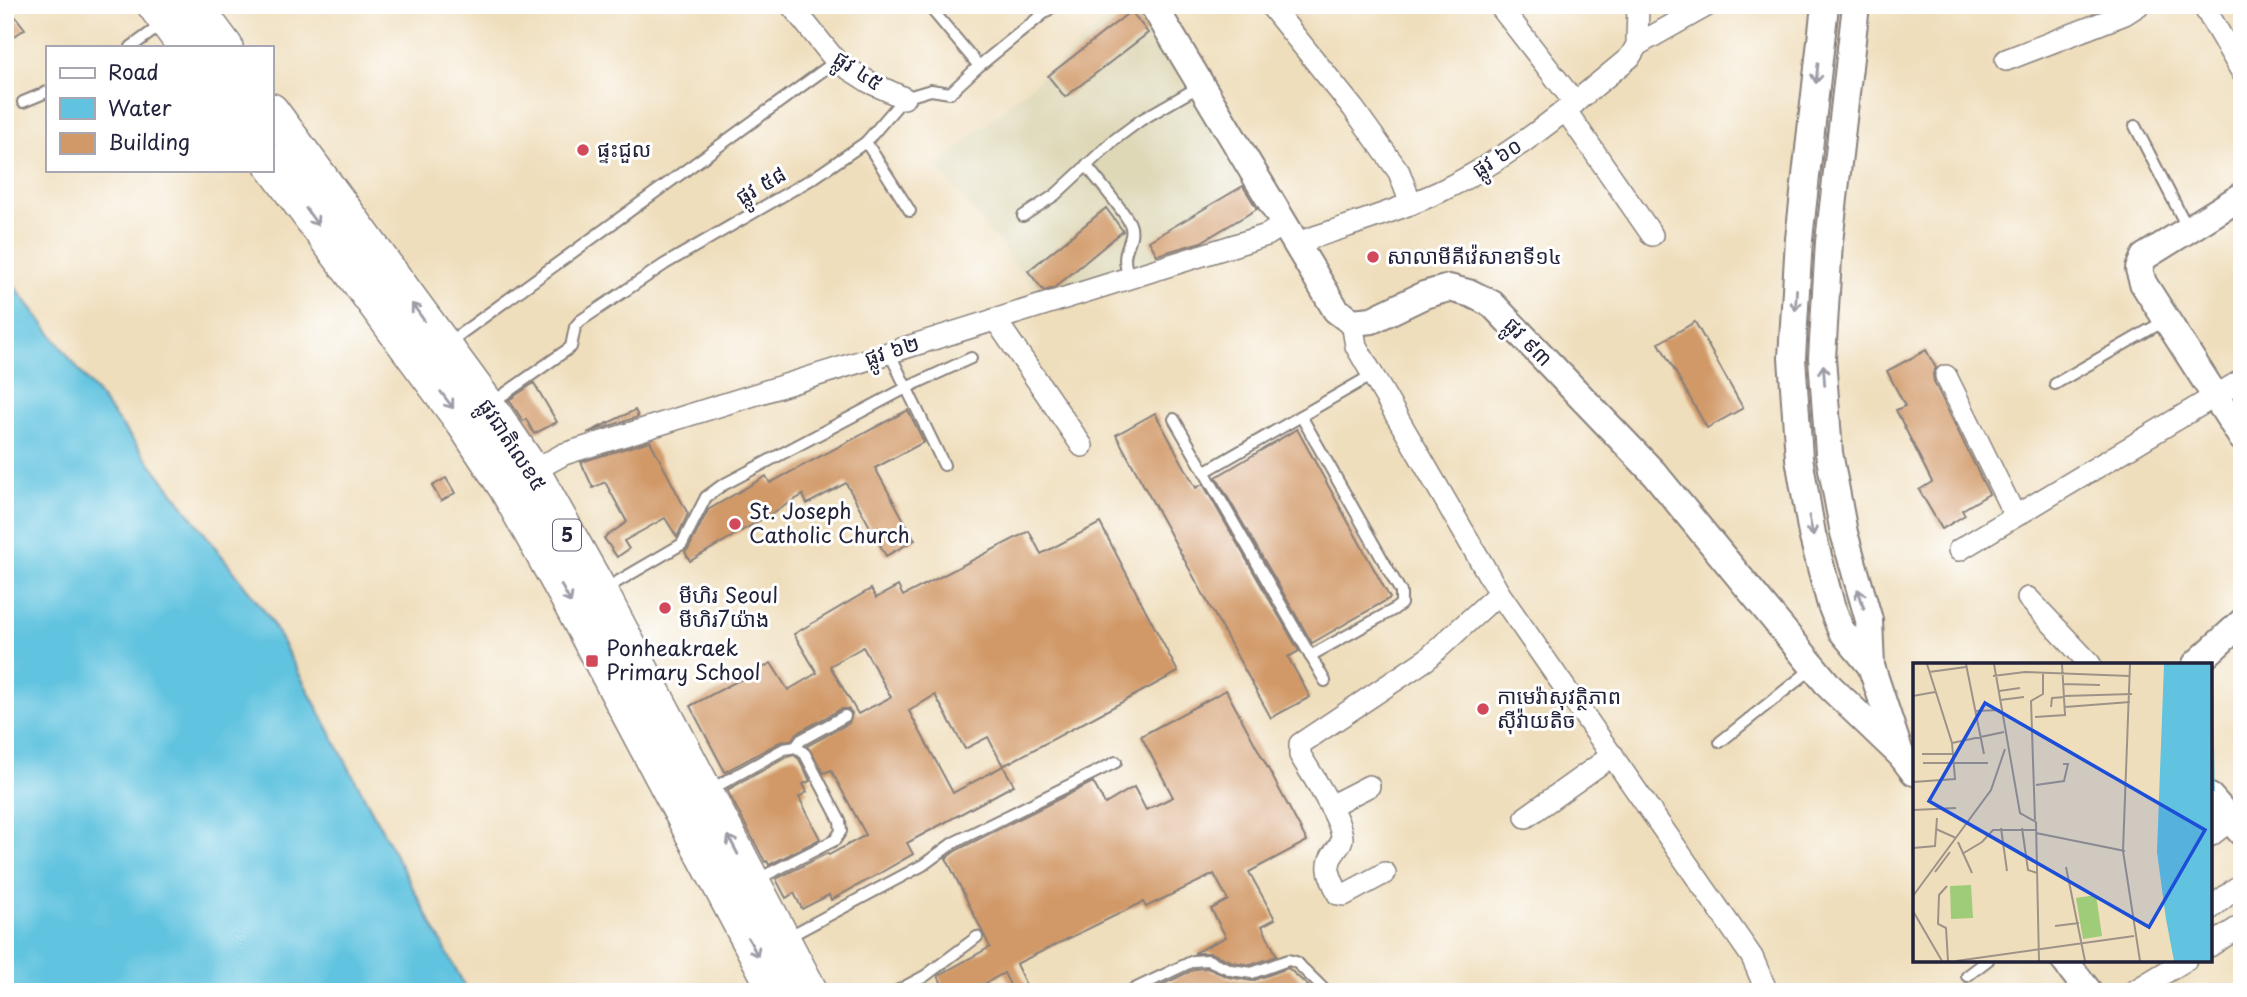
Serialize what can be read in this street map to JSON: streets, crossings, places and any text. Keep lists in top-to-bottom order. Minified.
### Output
{"streets":{"highway":["ផ្លូវជាតិលេខ៥","5"],"street":["ផ្លូវ ៤៥","ផ្លូវ ៦០","ផ្លូវ ៩៣","ផ្លូវ ៦២"],"lane":["ផ្លូវ ៥៨"]},"crossings":[["ផ្លូវ ៤៥","ផ្លូវ ៥៨"],["ផ្លូវ ៦០","ផ្លូវ ៦២"],["ផ្លូវ ៥៨","ផ្លូវជាតិលេខ៥"],["ផ្លូវ ៦២","ផ្លូវជាតិលេខ៥"]],"places":{"other":["ផ្ទះជួល","សាលាមីគីវ៉េសាខាទី១៤","St. Joseph Catholic Church","មីហិរ Seoul មីហិរ7យ៉ាង","កាមេរ៉ាសុវត្ថិភាព ស៊ីវ៉ាយតិច"],"transit":["Ponheakraek Primary School"]},"legend":["Road","Water","Building"]}
